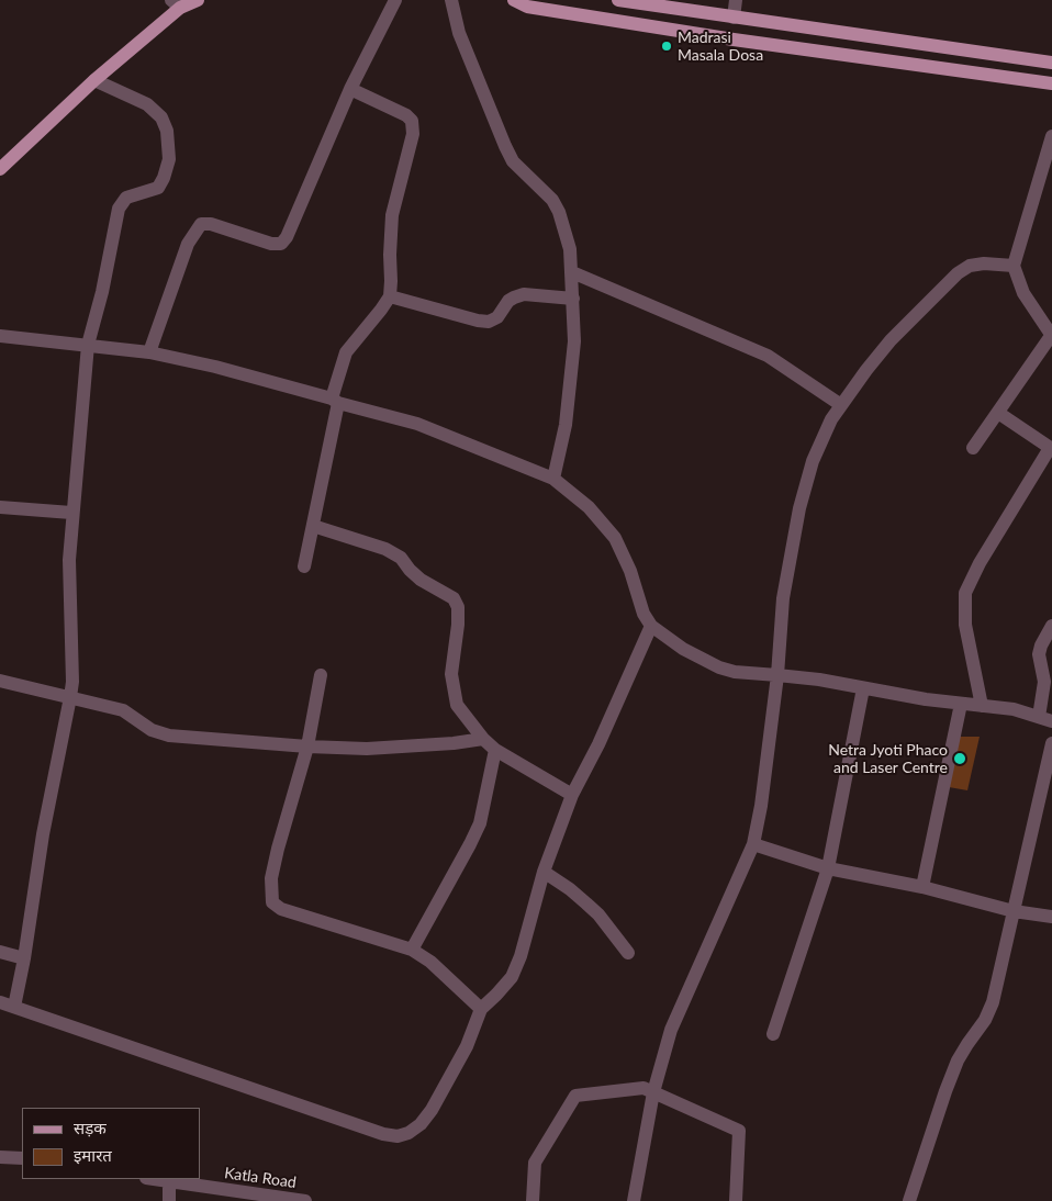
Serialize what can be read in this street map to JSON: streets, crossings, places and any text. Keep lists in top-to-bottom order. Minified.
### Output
{"streets":{"street":["Katla Road"]},"places":["Madrasi Masala Dosa","Netra Jyoti Phaco and Laser Centre"],"legend":["सड़क","इमारत"]}
